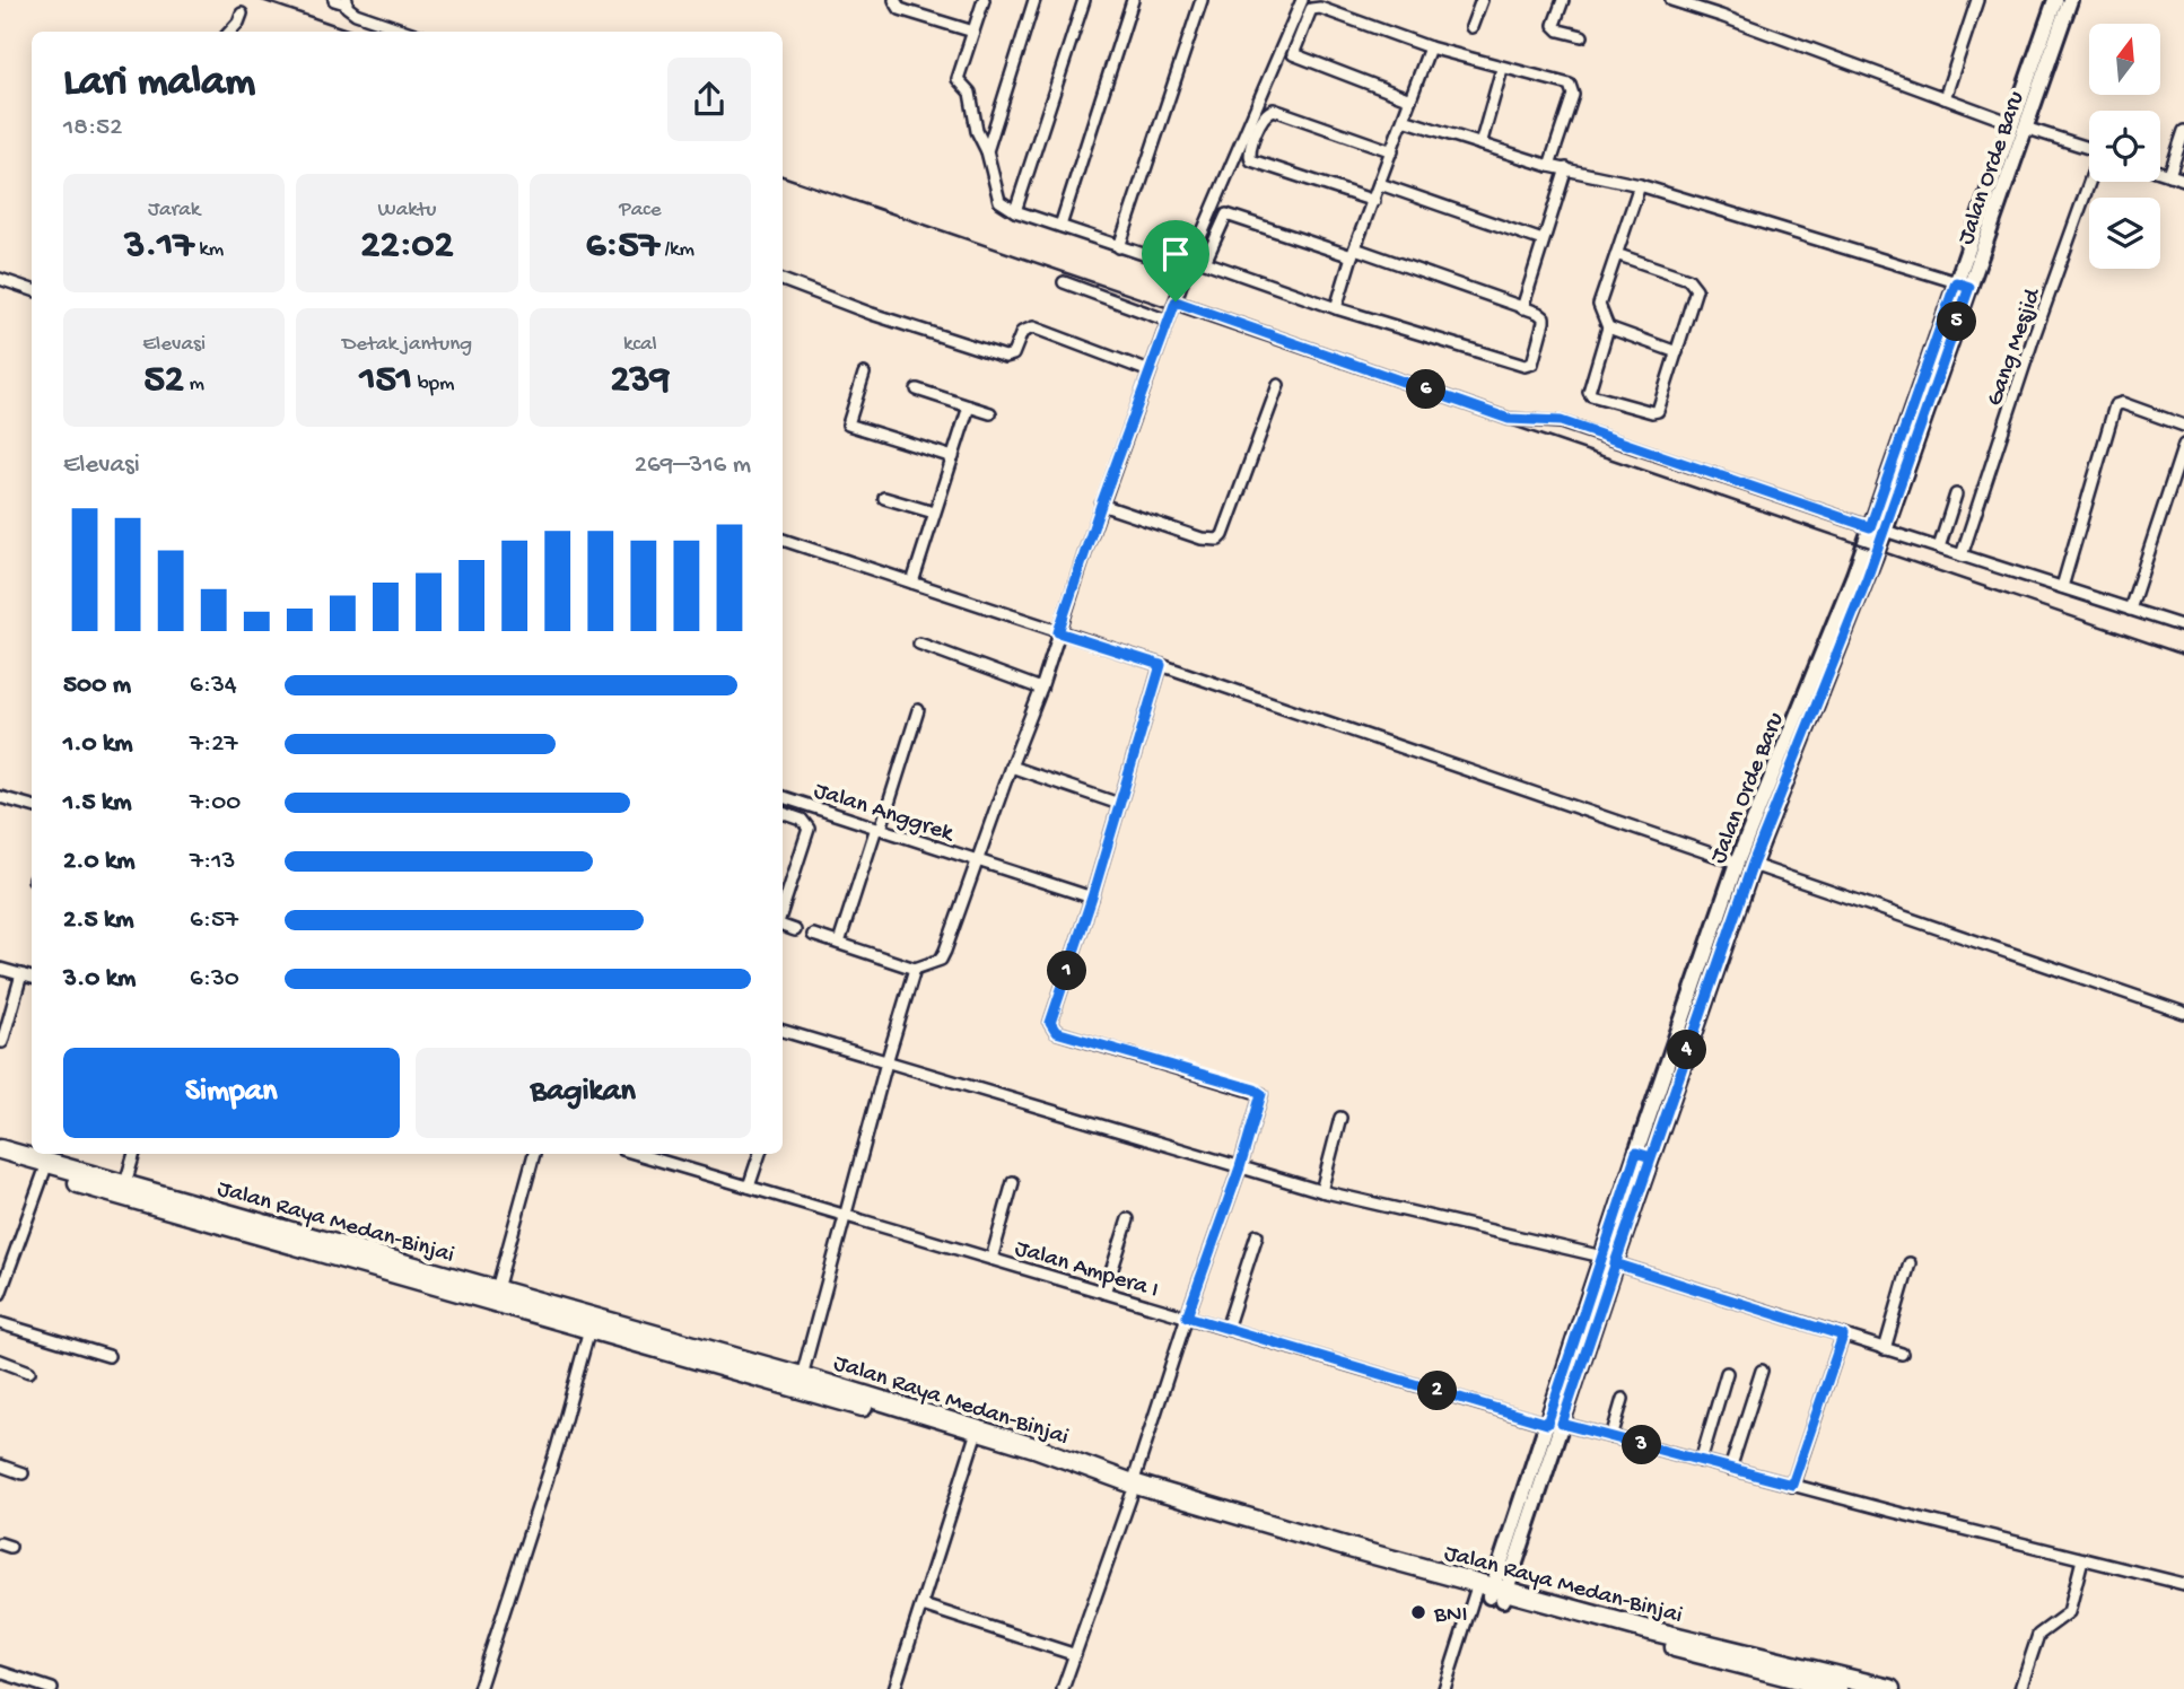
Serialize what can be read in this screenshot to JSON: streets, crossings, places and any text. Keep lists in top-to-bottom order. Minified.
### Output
{"streets":{"highway":["Jalan Raya Medan-Binjai"],"main road":["Jalan Orde Baru"],"street":["Gang Mesjid","Jalan Anggrek","Jalan Ampera I"]},"crossings":[["Jalan Orde Baru","Jalan Raya Medan-Binjai"],["Jalan Orde Baru","Jalan Ampera I"]],"places":["BNI"],"north":"top","page":{"heading":["Lari malam","18:52"],"stats":[["Jarak","3.17 km"],["Waktu","22:02"],["Pace","6:57 /km"],["Elevasi","52 m"],["Detak jantung","151 bpm"],["kcal","239"]],"pins":["5","6","1","4","2","3"],"chart":["Elevasi","269–316 m"],"list":[{"name":"500 m","note":"6:34"},{"name":"1.0 km","note":"7:27"},{"name":"1.5 km","note":"7:00"},{"name":"2.0 km","note":"7:13"},{"name":"2.5 km","note":"6:57"},{"name":"3.0 km","note":"6:30"}],"buttons":["Simpan","Bagikan"]}}
